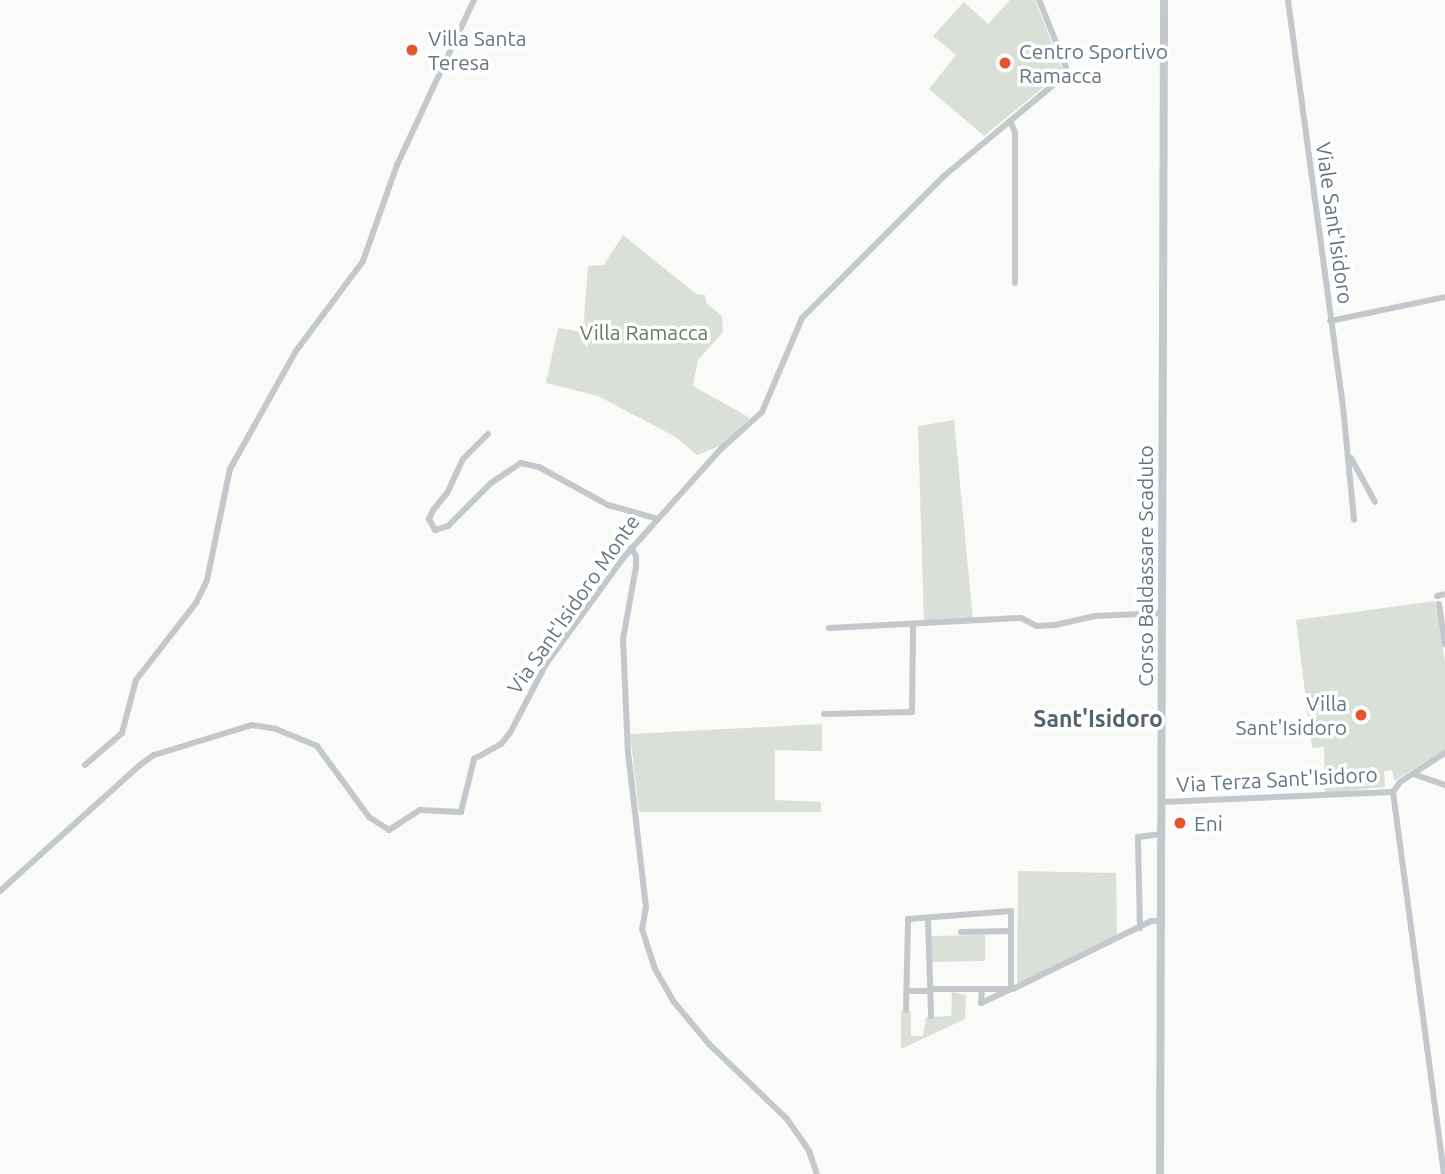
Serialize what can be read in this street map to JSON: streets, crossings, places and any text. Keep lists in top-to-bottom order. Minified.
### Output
{"streets":{"street":["Viale Sant'Isidoro","Corso Baldassare Scaduto","Via Sant'Isidoro Monte","Via Terza Sant'Isidoro"]},"crossings":[["Corso Baldassare Scaduto","Via Terza Sant'Isidoro"]],"districts":["Sant'Isidoro"],"parks":["Villa Ramacca"],"places":["Villa Santa Teresa","Centro Sportivo Ramacca","Villa Sant'Isidoro","Eni"]}
